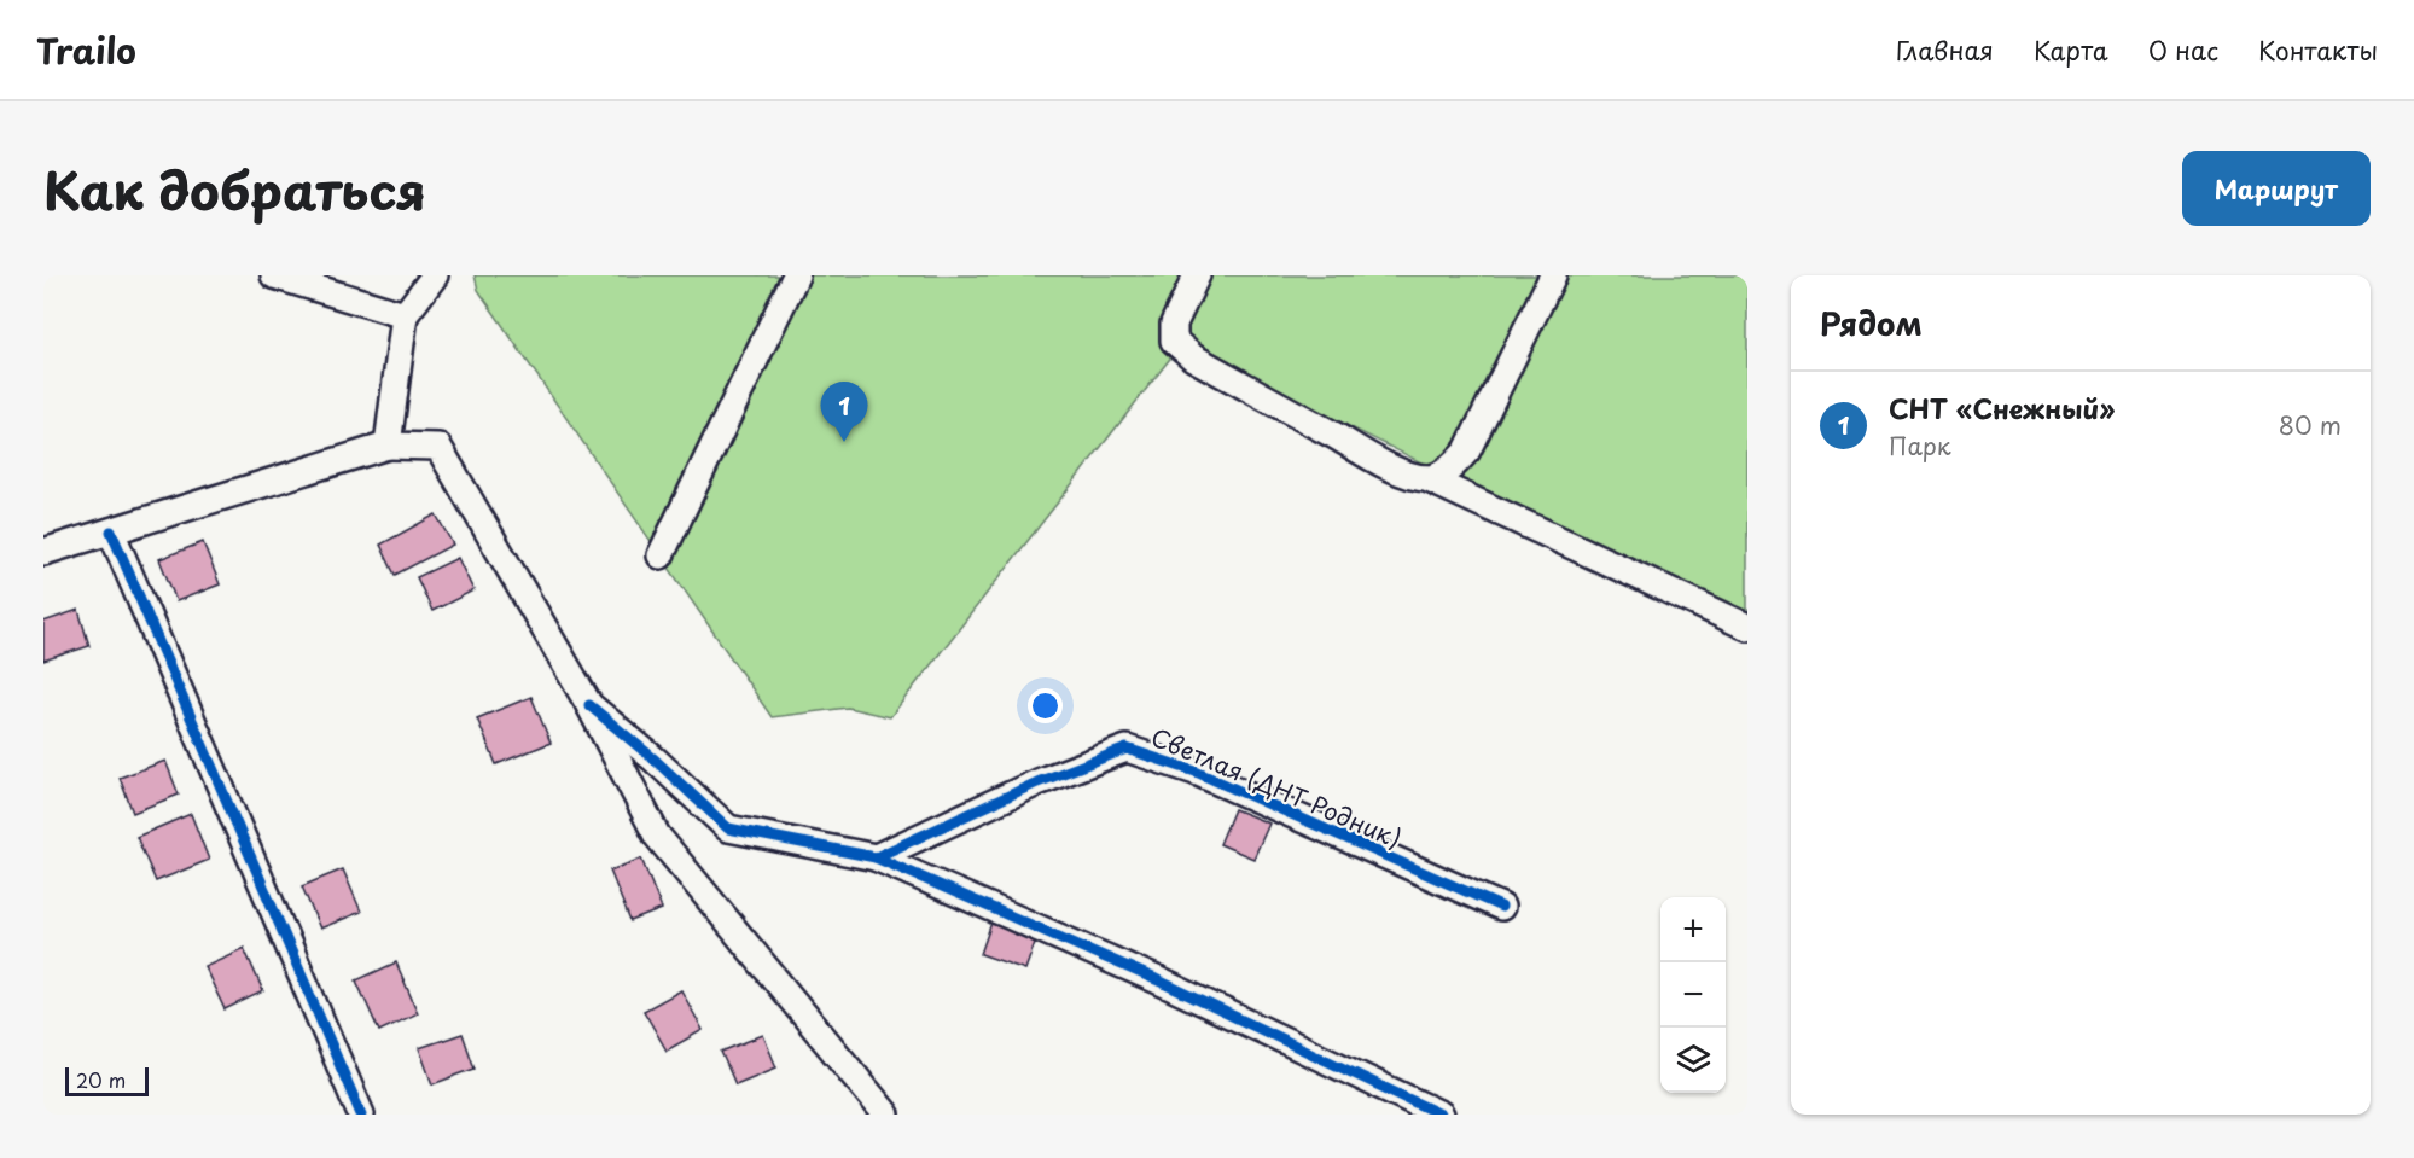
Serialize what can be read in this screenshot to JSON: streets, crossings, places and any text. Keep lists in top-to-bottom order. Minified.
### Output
{"streets":{"street":["Светлая (ДНТ Родник)"]},"scale_bar":"20 m","page":{"header":"Trailo","nav":["Главная","Карта","О нас","Контакты"],"title":"Как добраться","buttons":"Маршрут","heading":"Рядом","list":[{"mark":"1","name":"СНТ «Снежный»","note":"Парк","value":"80 m"}],"pins":"1","map_buttons":["+","−"],"scale":"20 m"}}
